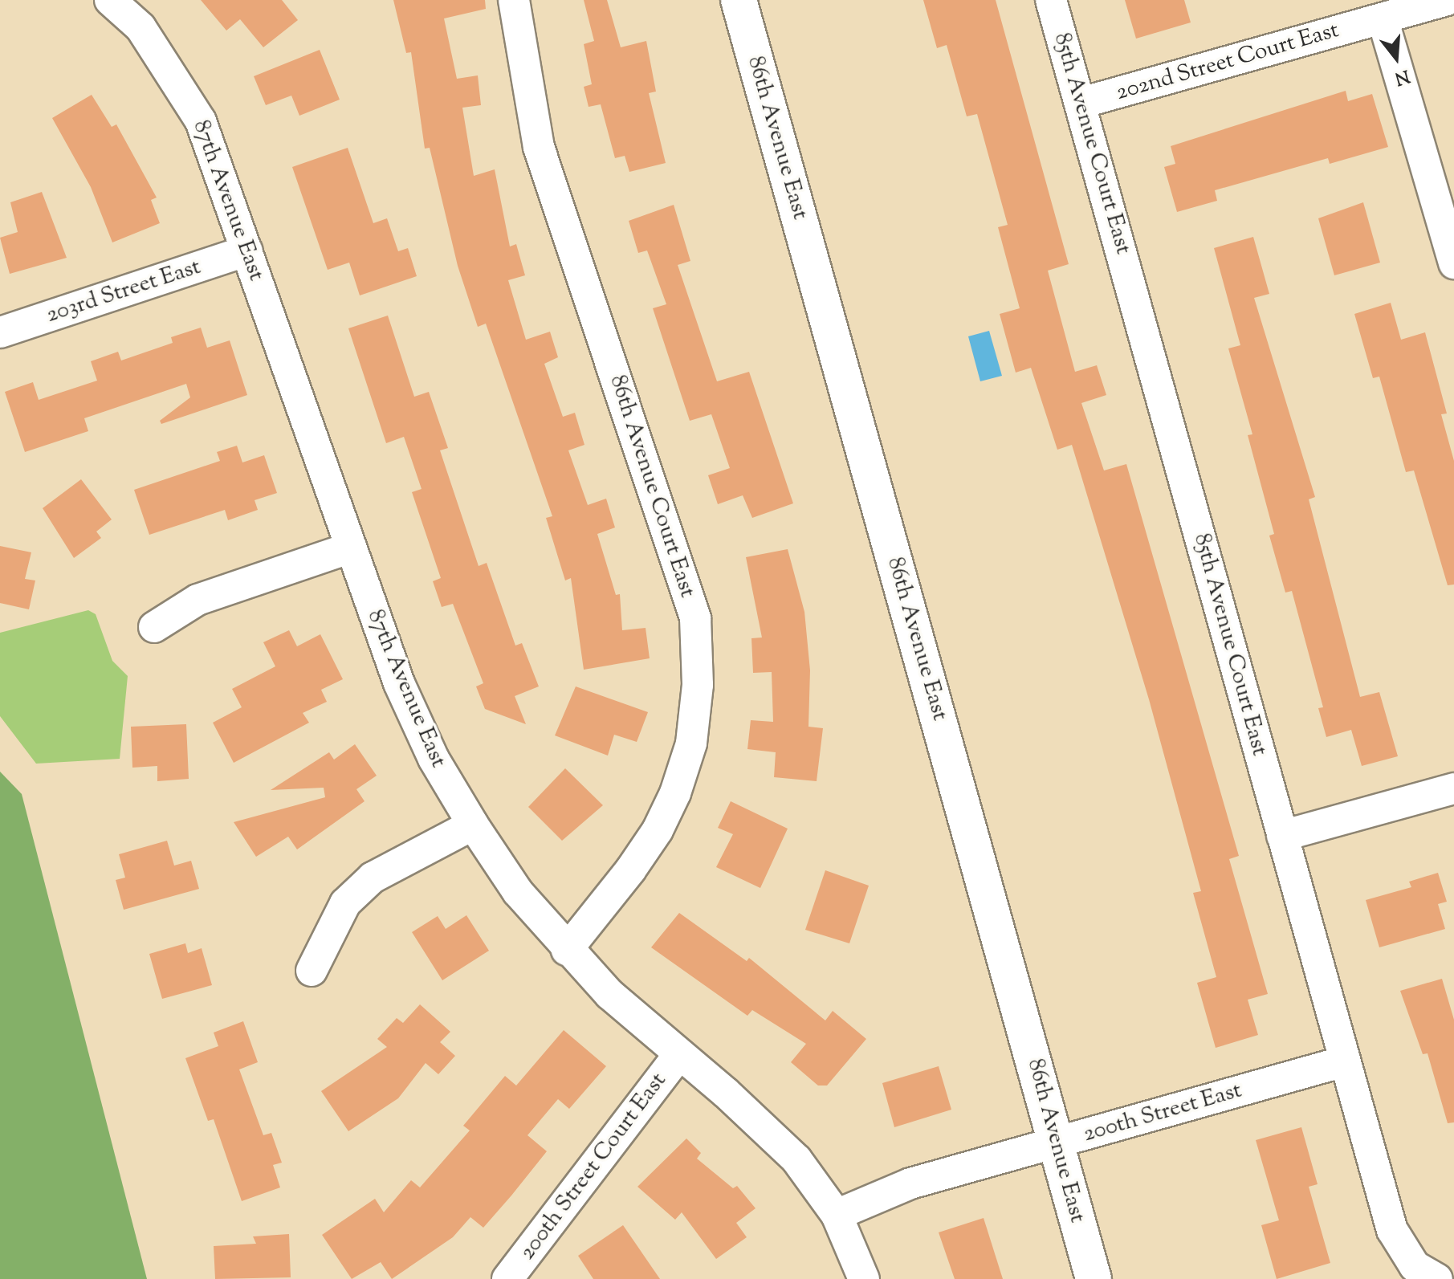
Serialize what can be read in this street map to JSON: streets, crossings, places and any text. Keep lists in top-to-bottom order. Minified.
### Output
{"streets":{"street":["202nd Street Court East","86th Avenue East","85th Avenue Court East","87th Avenue East","203rd Street East","86th Avenue Court East","200th Street East","200th Street Court East"]},"crossings":[["202nd Street Court East","85th Avenue Court East"],["86th Avenue East","200th Street East"],["85th Avenue Court East","200th Street East"],["87th Avenue East","203rd Street East"],["87th Avenue East","86th Avenue Court East"],["87th Avenue East","200th Street East"],["87th Avenue East","200th Street Court East"]],"north":"bottom"}
